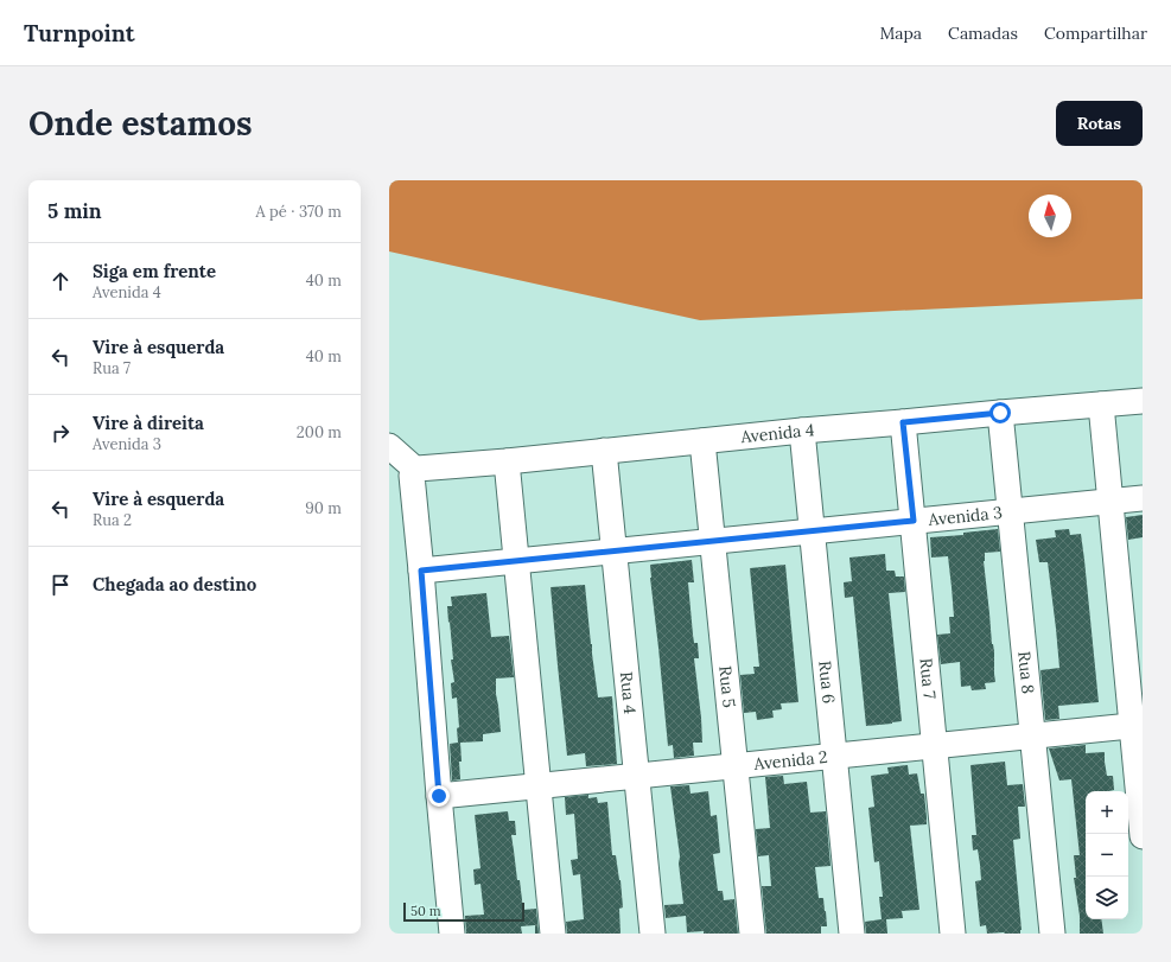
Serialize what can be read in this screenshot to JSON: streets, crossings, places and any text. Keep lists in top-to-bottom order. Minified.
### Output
{"streets":{"street":["Avenida 4","Avenida 3","Rua 8","Rua 7","Rua 6","Rua 5","Rua 4","Avenida 2"]},"crossings":[["Avenida 4","Rua 8"],["Avenida 4","Rua 7"],["Avenida 4","Rua 6"],["Avenida 4","Rua 5"],["Avenida 4","Rua 4"],["Avenida 3","Rua 8"],["Avenida 3","Rua 7"],["Avenida 3","Rua 6"],["Avenida 3","Rua 5"],["Avenida 3","Rua 4"],["Rua 8","Avenida 2"],["Rua 7","Avenida 2"],["Rua 6","Avenida 2"],["Rua 5","Avenida 2"],["Rua 4","Avenida 2"]],"scale_bar":"50 m","north":"top","page":{"header":"Turnpoint","nav":["Mapa","Camadas","Compartilhar"],"buttons":"Rotas","title":"Onde estamos","heading":["5 min","A pé · 370 m"],"list":[["Siga em frente","Avenida 4","40 m"],["Vire à esquerda","Rua 7","40 m"],["Vire à direita","Avenida 3","200 m"],["Vire à esquerda","Rua 2","90 m"],"Chegada ao destino"],"map_buttons":["+","−"],"scale":"50 m"}}
